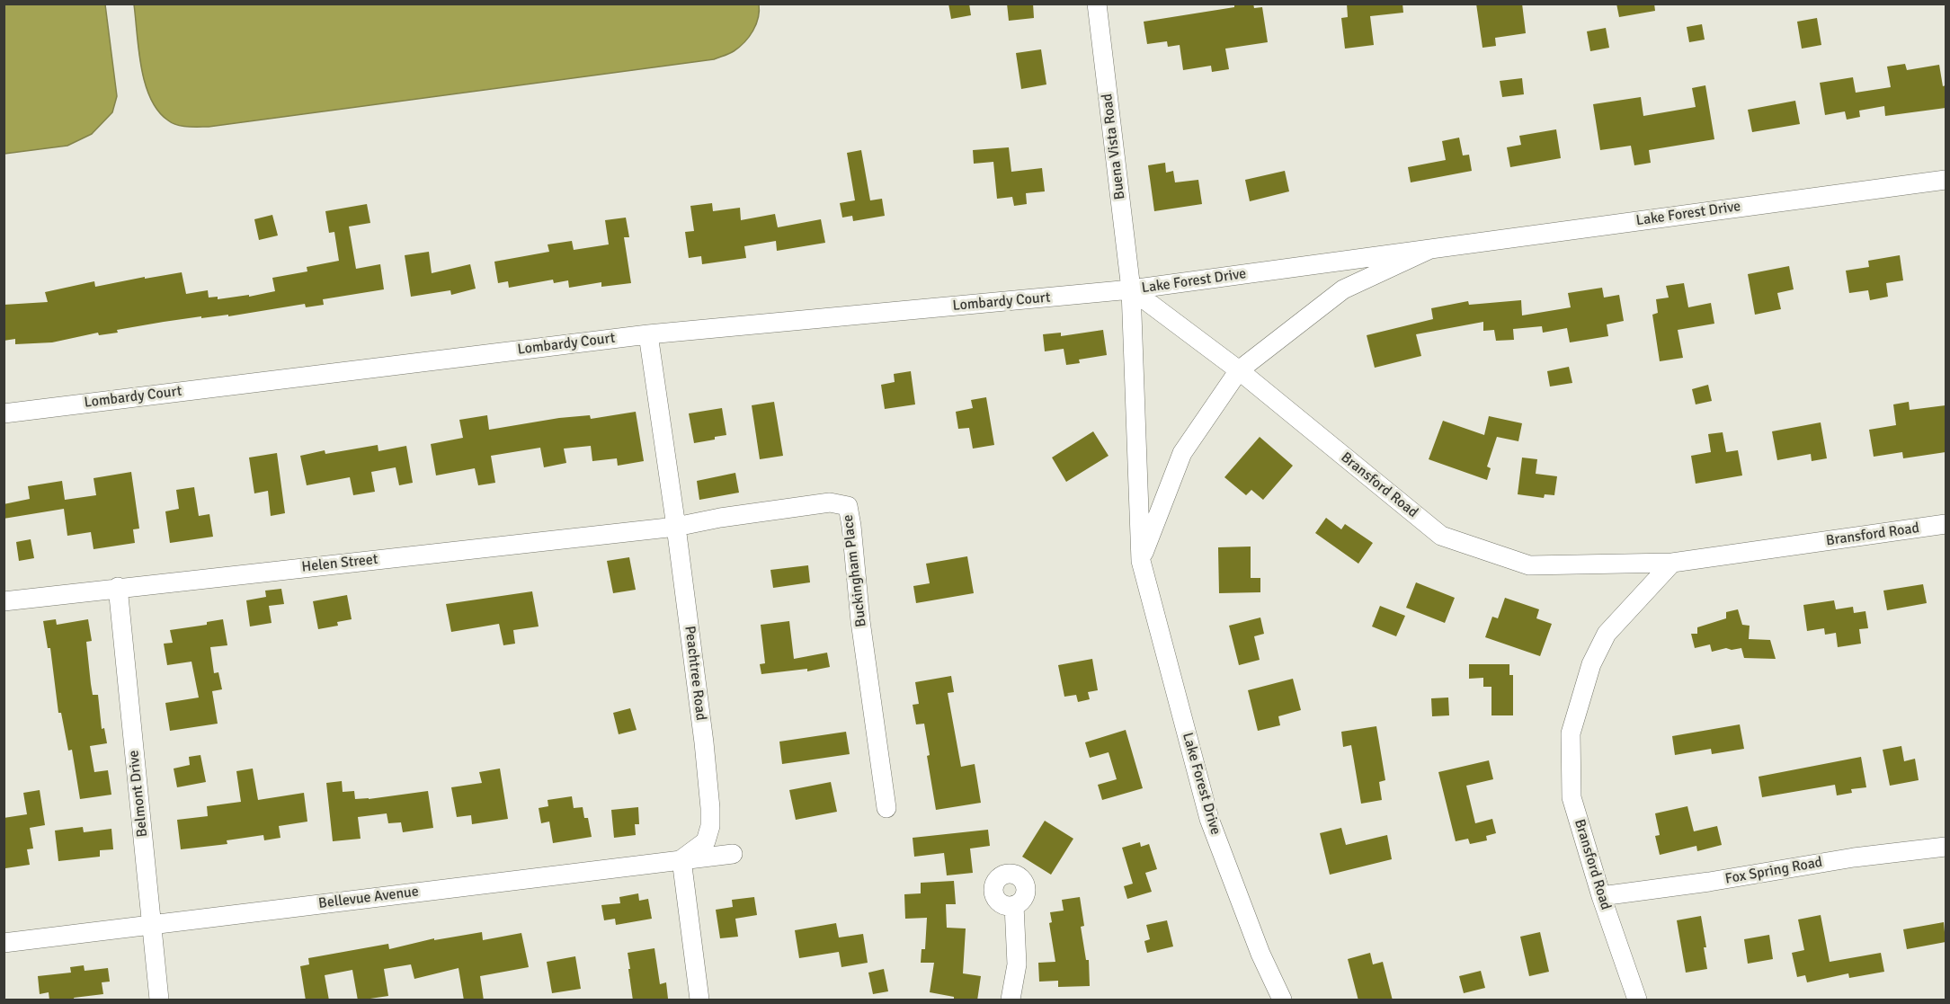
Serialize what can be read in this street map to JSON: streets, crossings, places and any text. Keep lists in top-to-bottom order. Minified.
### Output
{"streets":{"street":["Buena Vista Road","Lake Forest Drive","Lombardy Court","Bransford Road","Helen Street","Buckingham Place","Peachtree Road","Belmont Drive","Fox Spring Road","Bellevue Avenue"]},"crossings":[["Buena Vista Road","Lake Forest Drive"],["Buena Vista Road","Lombardy Court"],["Buena Vista Road","Bransford Road"],["Lake Forest Drive","Lombardy Court"],["Lake Forest Drive","Bransford Road"],["Lombardy Court","Bransford Road"],["Lombardy Court","Peachtree Road"],["Bransford Road","Fox Spring Road"],["Helen Street","Buckingham Place"],["Helen Street","Peachtree Road"],["Helen Street","Belmont Drive"],["Buckingham Place","Peachtree Road"],["Peachtree Road","Bellevue Avenue"],["Belmont Drive","Bellevue Avenue"]]}
